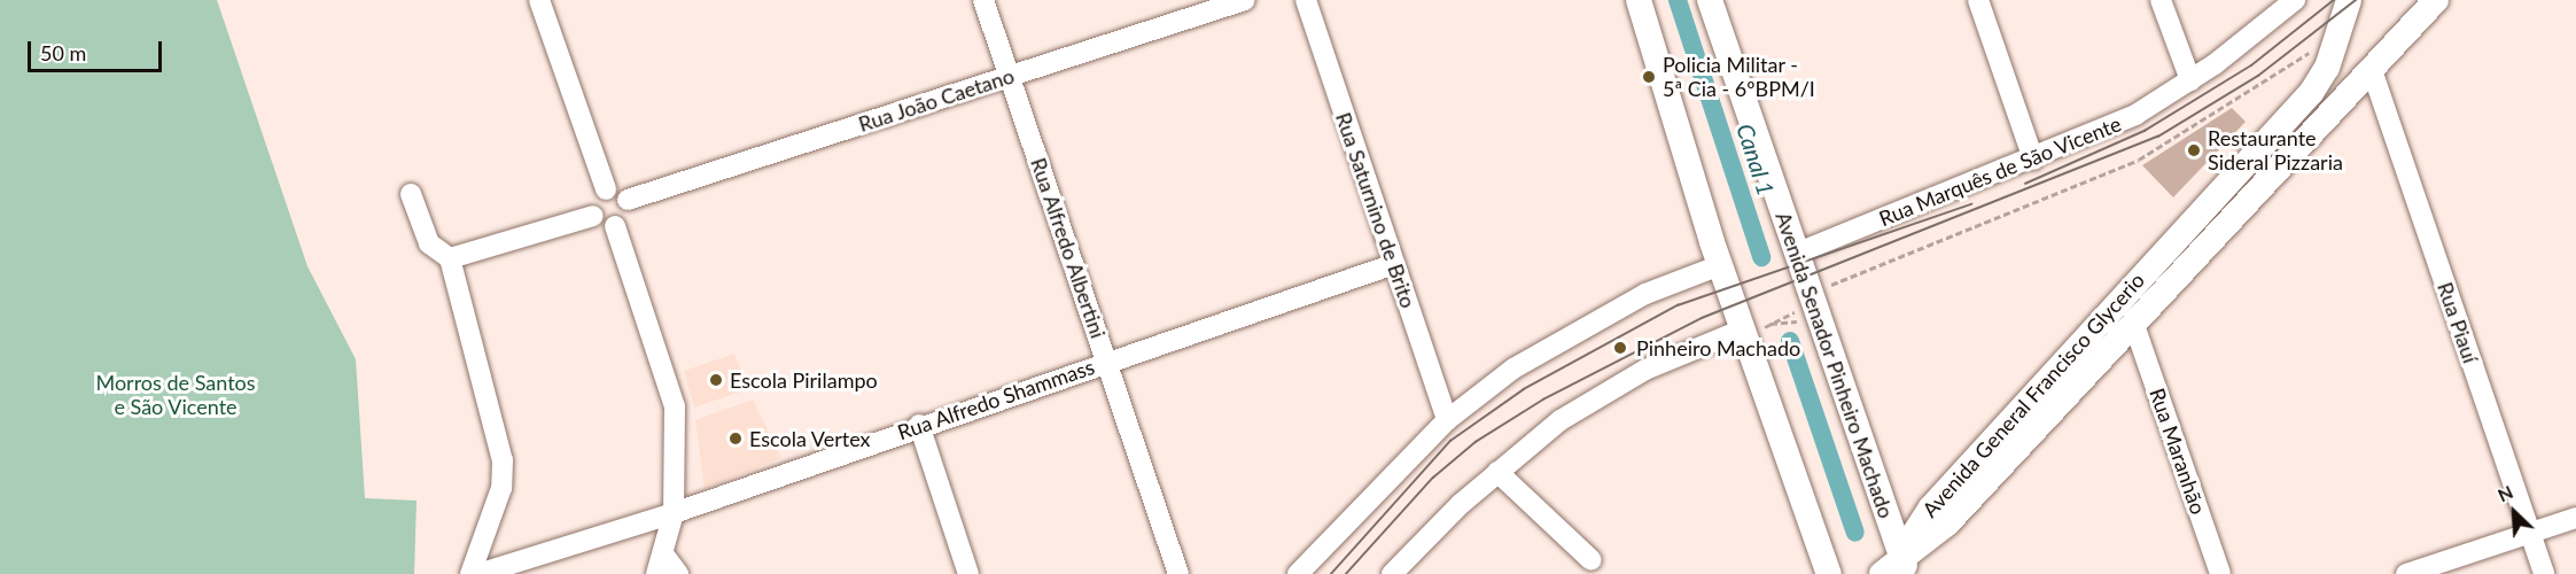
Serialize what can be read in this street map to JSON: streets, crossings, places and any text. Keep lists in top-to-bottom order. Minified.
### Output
{"streets":{"main road":["Avenida Senador Pinheiro Machado","Avenida General Francisco Glycerio"],"street":["Rua João Caetano","Rua Marquês de São Vicente","Rua Saturnino de Brito","Rua Alfredo Albertini","Rua Piauí","Rua Alfredo Shammass","Rua Maranhão"]},"crossings":[["Rua João Caetano","Rua Alfredo Albertini"],["Rua Marquês de São Vicente","Avenida Senador Pinheiro Machado"],["Rua Saturnino de Brito","Rua Alfredo Shammass"],["Rua Alfredo Albertini","Rua Alfredo Shammass"],["Rua Piauí","Avenida General Francisco Glycerio"],["Avenida Senador Pinheiro Machado","Avenida General Francisco Glycerio"],["Avenida General Francisco Glycerio","Rua Maranhão"]],"water":["Canal 1"],"parks":["Morros de Santos e São Vicente"],"places":["Policia Militar - 5ª Cia - 6ºBPM/I","Restaurante Sideral Pizzaria","Pinheiro Machado","Escola Pirilampo","Escola Vertex"],"scale_bar":"50 m","north":"top left"}
